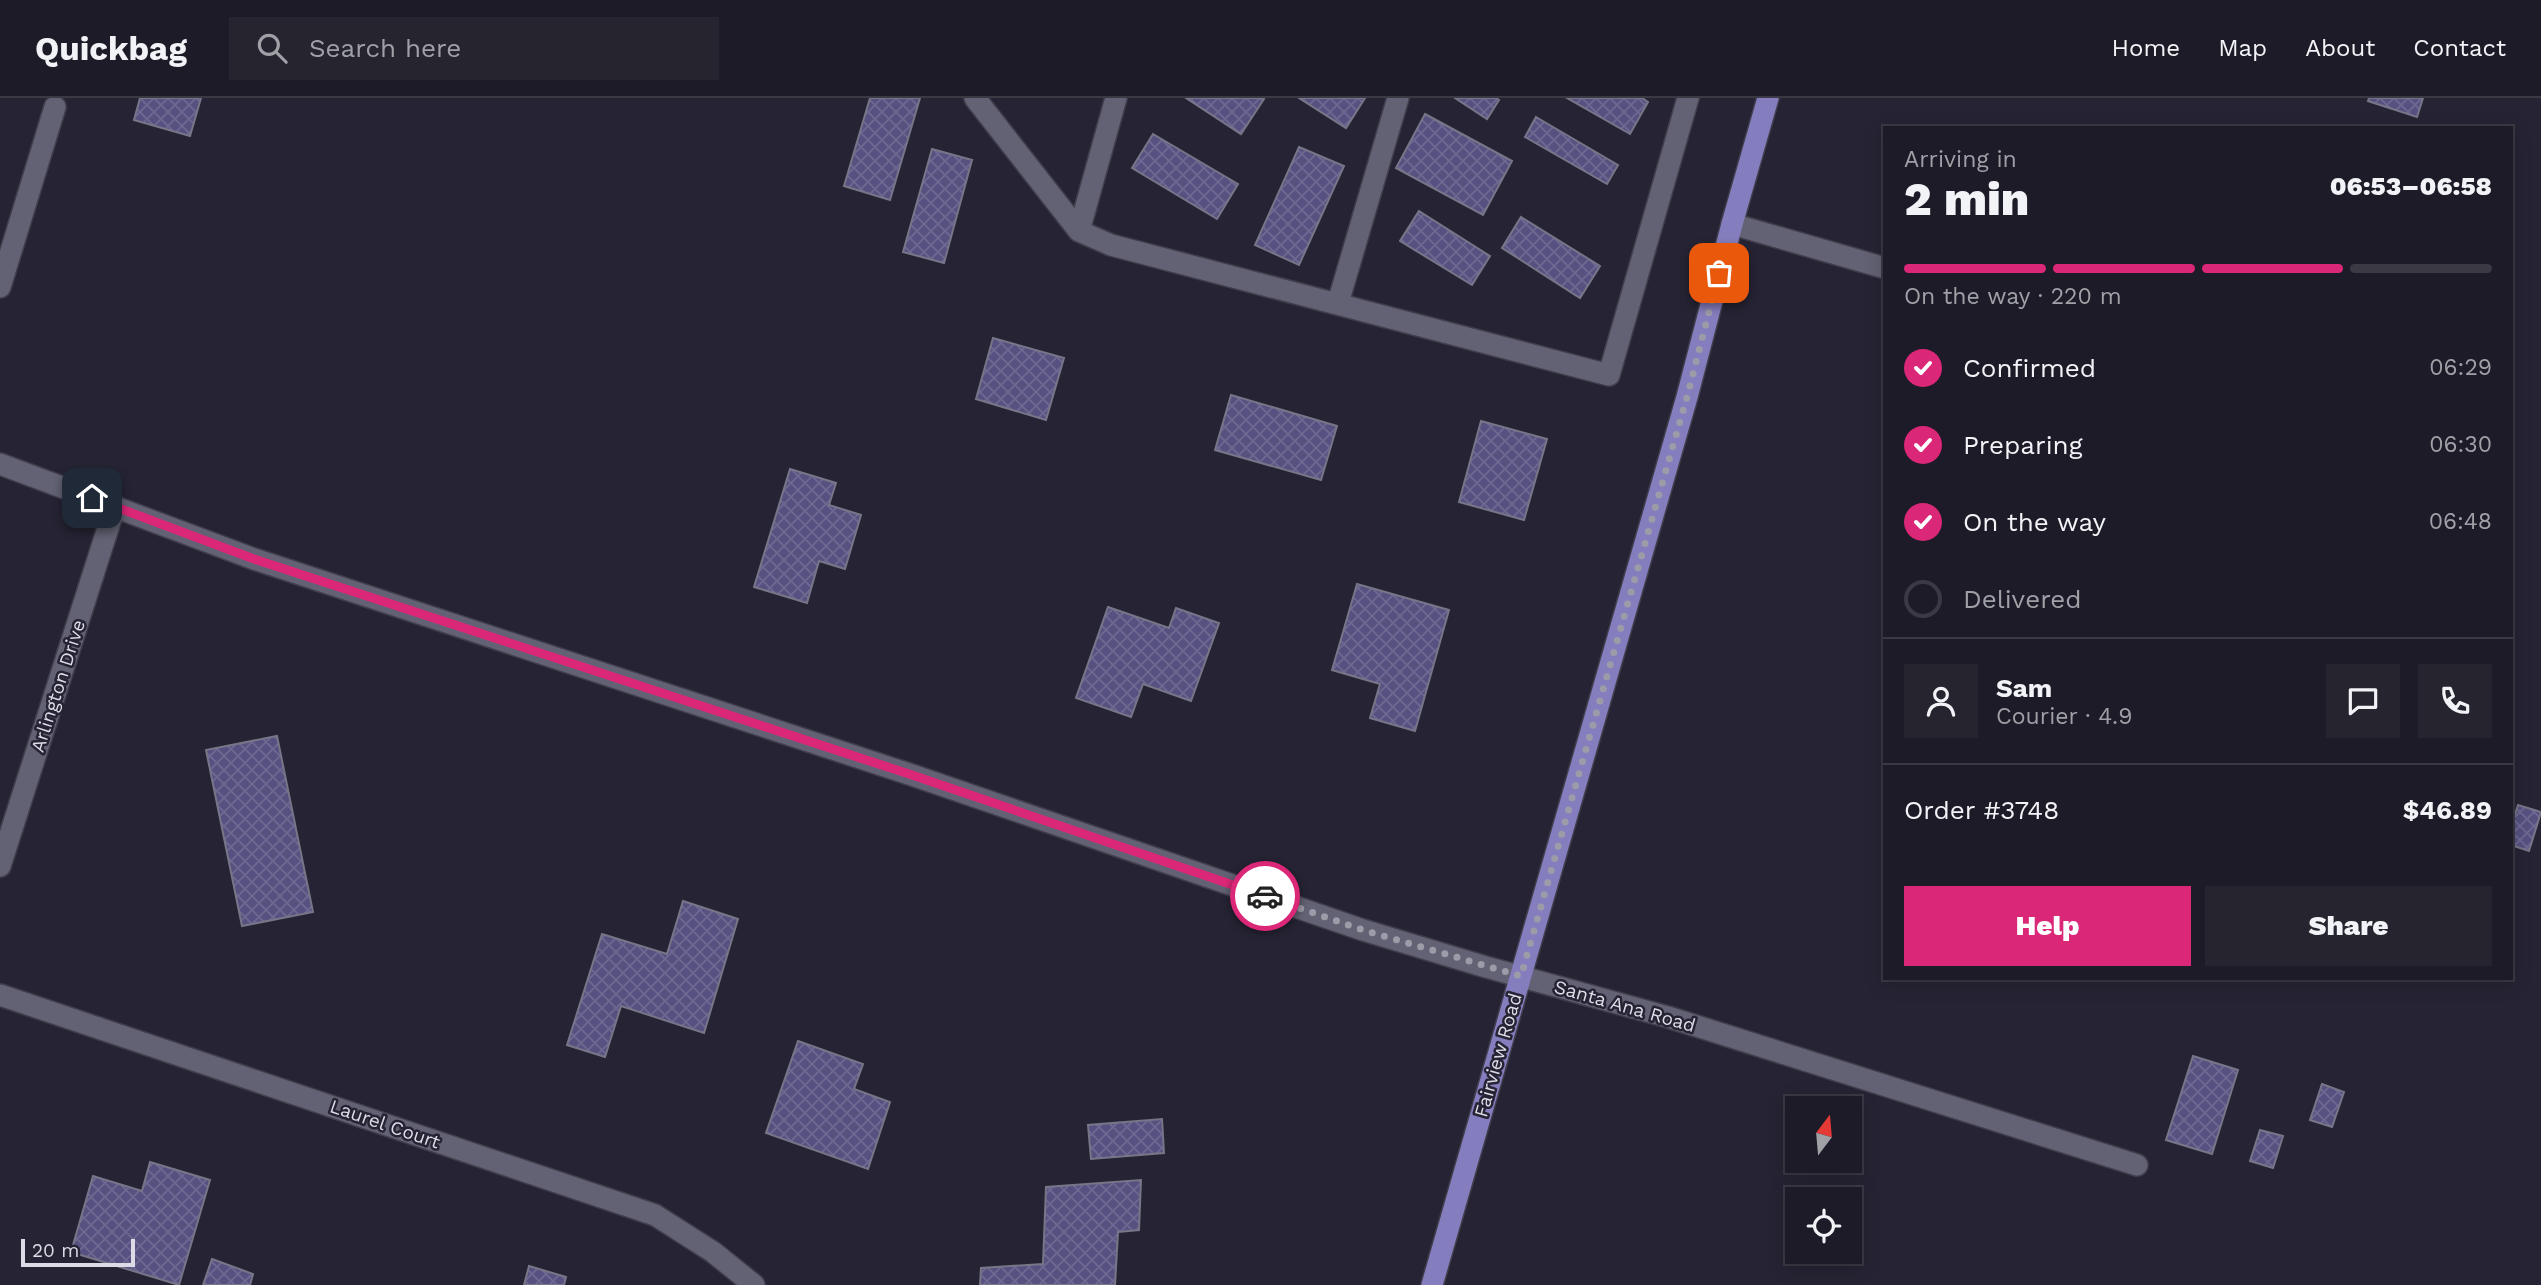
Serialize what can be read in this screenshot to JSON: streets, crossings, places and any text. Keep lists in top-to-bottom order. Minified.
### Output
{"streets":{"main road":["Fairview Road"],"street":["Arlington Drive","Santa Ana Road","Laurel Court"]},"crossings":[["Arlington Drive","Santa Ana Road"],["Santa Ana Road","Fairview Road"]],"scale_bar":"20 m","north":"top","page":{"header":"Quickbag","search":"Search here","nav":["Home","Map","About","Contact"],"heading":["2 min","Arriving in","06:53–06:58"],"panel":["Sam","Courier · 4.9","Order #3748","$46.89"],"bar":"On the way · 220 m","list":[["Confirmed","06:29"],["Preparing","06:30"],["On the way","06:48"],"Delivered"],"buttons":["Help","Share"],"scale":"20 m"}}
